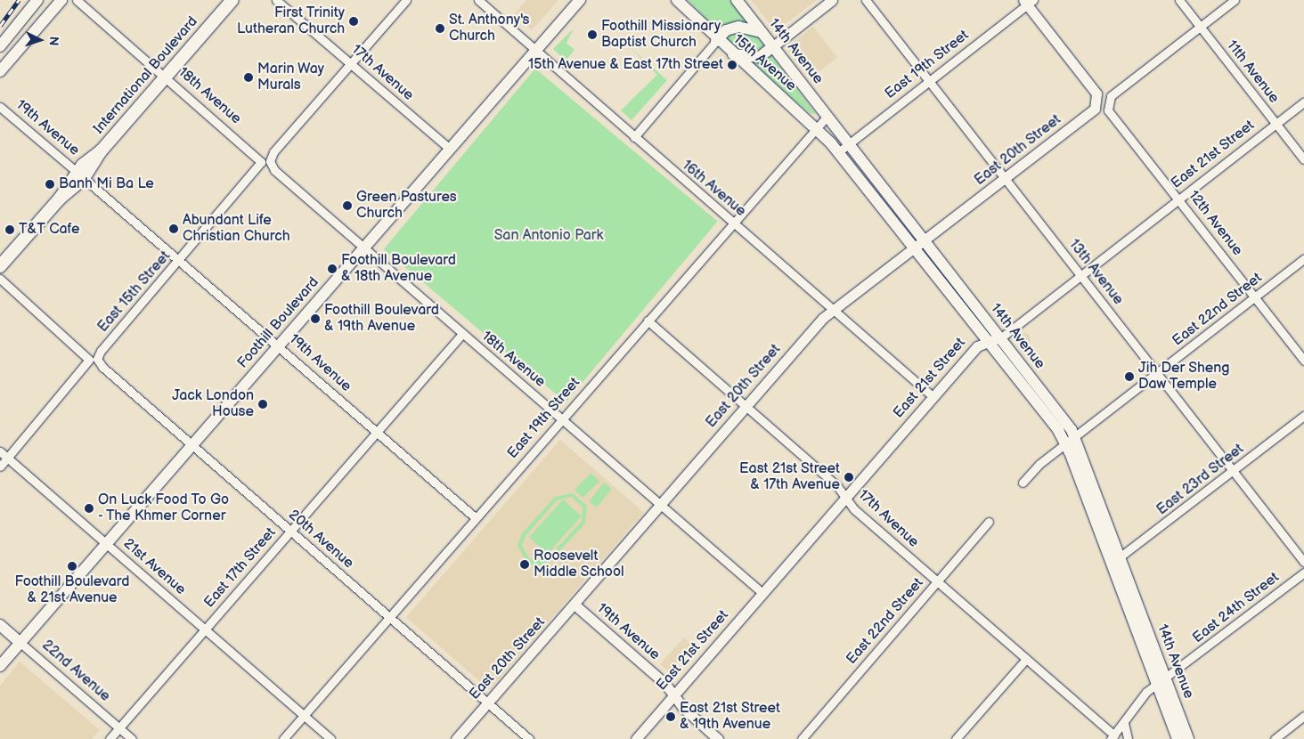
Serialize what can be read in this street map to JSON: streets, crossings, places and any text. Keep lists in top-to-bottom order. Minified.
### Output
{"streets":{"main road":["14th Avenue","15th Avenue","International Boulevard","Foothill Boulevard","22nd Avenue"],"street":["East 19th Street","11th Avenue","17th Avenue","18th Avenue","19th Avenue","East 20th Street","East 21st Street","16th Avenue","12th Avenue","13th Avenue","East 15th Street","East 22nd Street","East 23rd Street","20th Avenue","21st Avenue","East 17th Street","East 24th Street"]},"crossings":[["14th Avenue","15th Avenue"],["14th Avenue","East 19th Street"],["14th Avenue","East 20th Street"],["14th Avenue","East 21st Street"],["14th Avenue","East 22nd Street"],["14th Avenue","East 23rd Street"],["14th Avenue","East 24th Street"],["15th Avenue","East 19th Street"],["East 19th Street","17th Avenue"],["East 19th Street","18th Avenue"],["East 19th Street","19th Avenue"],["East 19th Street","16th Avenue"],["East 19th Street","12th Avenue"],["East 19th Street","13th Avenue"],["East 19th Street","20th Avenue"],["East 19th Street","21st Avenue"],["11th Avenue","East 20th Street"],["11th Avenue","East 21st Street"],["17th Avenue","East 20th Street"],["17th Avenue","East 21st Street"],["17th Avenue","East 15th Street"],["17th Avenue","East 22nd Street"],["17th Avenue","Foothill Boulevard"],["17th Avenue","East 24th Street"],["International Boulevard","18th Avenue"],["International Boulevard","19th Avenue"],["18th Avenue","East 20th Street"],["18th Avenue","East 21st Street"],["18th Avenue","East 15th Street"],["18th Avenue","Foothill Boulevard"],["18th Avenue","East 17th Street"],["19th Avenue","East 20th Street"],["19th Avenue","East 21st Street"],["19th Avenue","East 15th Street"],["19th Avenue","Foothill Boulevard"],["19th Avenue","East 17th Street"],["East 20th Street","16th Avenue"],["East 20th Street","12th Avenue"],["East 20th Street","13th Avenue"],["East 20th Street","20th Avenue"],["East 21st Street","16th Avenue"],["East 21st Street","12th Avenue"],["East 21st Street","13th Avenue"],["16th Avenue","Foothill Boulevard"],["12th Avenue","East 22nd Street"],["13th Avenue","East 22nd Street"],["13th Avenue","East 23rd Street"],["East 15th Street","20th Avenue"],["East 15th Street","21st Avenue"],["Foothill Boulevard","20th Avenue"],["Foothill Boulevard","21st Avenue"],["Foothill Boulevard","22nd Avenue"],["20th Avenue","East 17th Street"],["21st Avenue","East 17th Street"],["East 17th Street","22nd Avenue"]],"parks":["San Antonio Park"],"places":["First Trinity Lutheran Church","St. Anthony's Church","Foothill Missionary Baptist Church","15th Avenue & East 17th Street","Marin Way Murals","Banh Mi Ba Le","Green Pastures Church","Abundant Life Christian Church","T&T Cafe","Foothill Boulevard & 18th Avenue","Foothill Boulevard & 19th Avenue","Jih Der Sheng Daw Temple","Jack London House","East 21st Street & 17th Avenue","On Luck Food To Go - The Khmer Corner","Roosevelt Middle School","Foothill Boulevard & 21st Avenue","East 21st Street & 19th Avenue"],"north":"right"}
